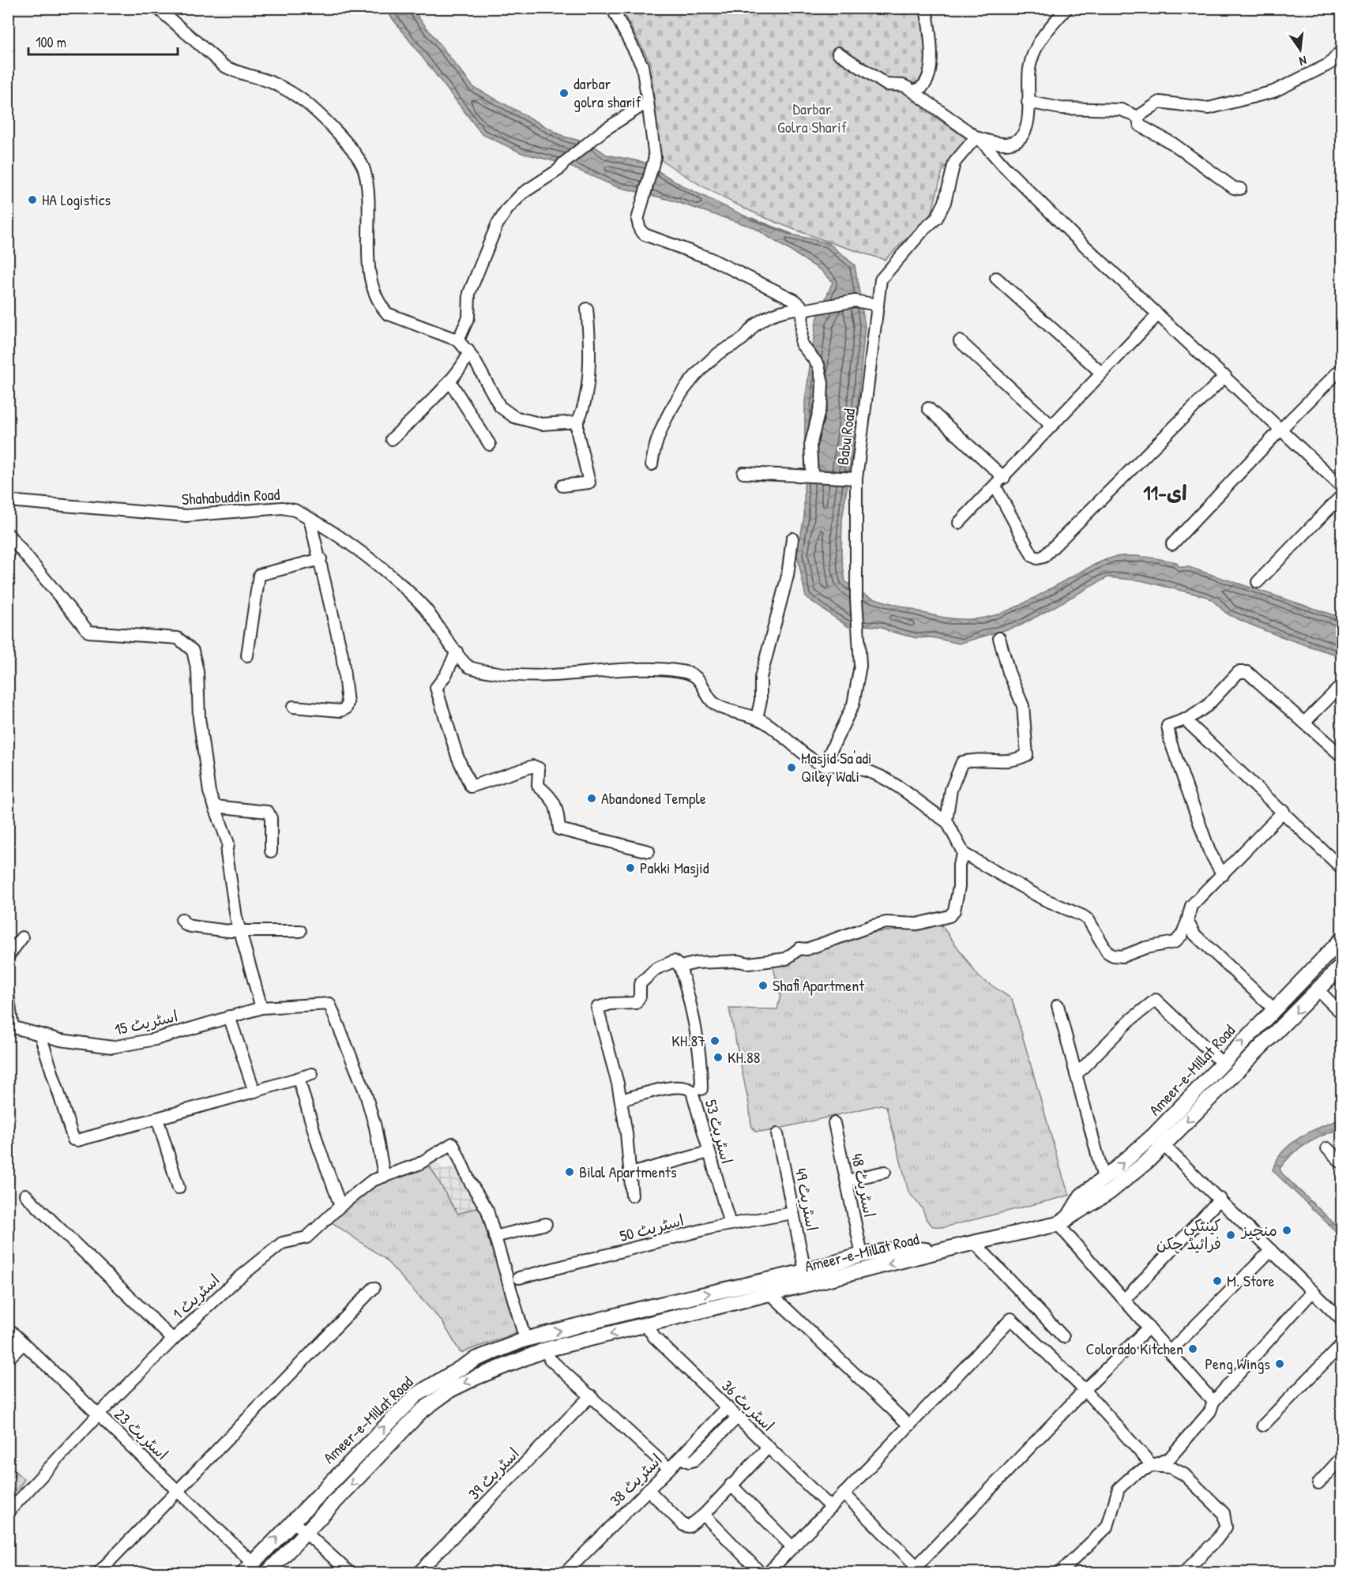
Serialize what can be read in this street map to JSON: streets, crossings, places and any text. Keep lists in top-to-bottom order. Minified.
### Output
{"streets":{"main road":["Ameer-e-Millat Road"],"street":["Babu Road","Shahabuddin Road","اسٹریٹ 15","اسٹریٹ 53","اسٹریٹ 48","اسٹریٹ 49","اسٹریٹ 50","اسٹریٹ 1","اسٹریٹ 36","اسٹریٹ 23","اسٹریٹ 39","اسٹریٹ 38"]},"crossings":[["Babu Road","Shahabuddin Road"],["اسٹریٹ 15","اسٹریٹ 1"],["Ameer-e-Millat Road","اسٹریٹ 48"],["Ameer-e-Millat Road","اسٹریٹ 49"],["Ameer-e-Millat Road","اسٹریٹ 36"],["Ameer-e-Millat Road","اسٹریٹ 23"],["اسٹریٹ 53","اسٹریٹ 50"],["اسٹریٹ 49","اسٹریٹ 50"],["اسٹریٹ 1","اسٹریٹ 23"],["اسٹریٹ 36","اسٹریٹ 38"]],"districts":["ای-11"],"parks":["Darbar Golra Sharif"],"places":["darbar golra sharif","HA Logistics","Masjid Sa'adi Qiley Wali","Abandoned Temple","Pakki Masjid","Shafi Apartment","KH.87","KH.88","Bilal Apartments","منچیز","کینٹکی فرائیڈ چکن","M. Store","Colorado Kitchen","Peng Wings"],"scale_bar":"100 m","north":"bottom"}
